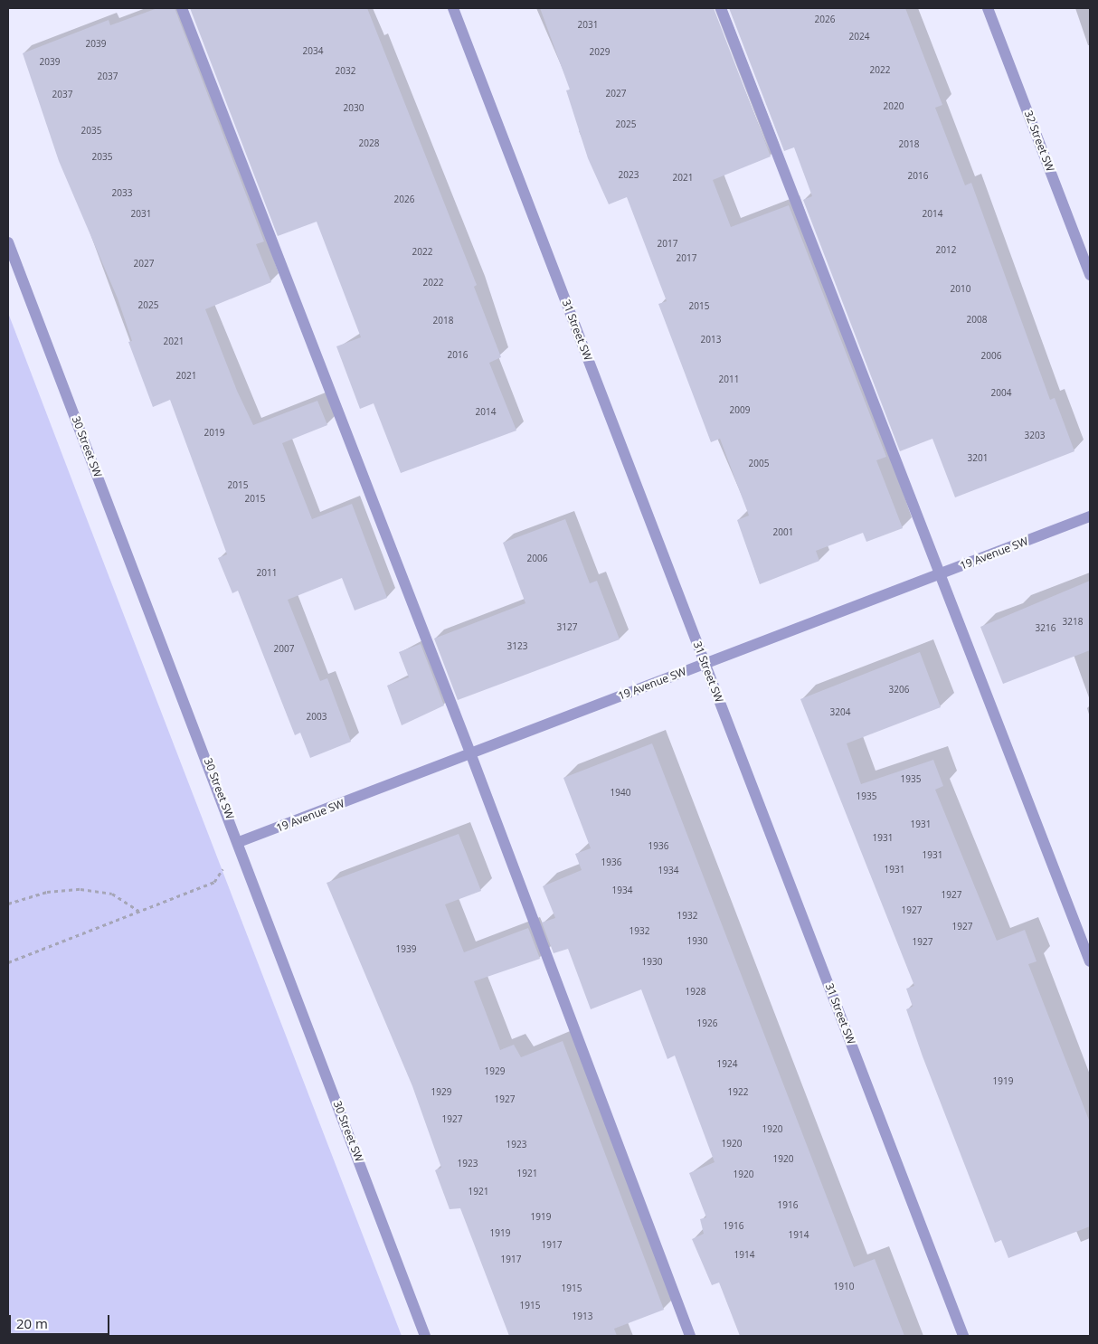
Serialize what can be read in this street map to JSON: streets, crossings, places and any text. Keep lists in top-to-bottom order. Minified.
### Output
{"streets":{"street":["32 Street SW","31 Street SW","30 Street SW","19 Avenue SW"]},"crossings":[["31 Street SW","19 Avenue SW"],["30 Street SW","19 Avenue SW"]],"house_numbers":["2026","2031","2024","2039","2034","2029","2039","2022","2032","2037","2027","2037","2020","2030","2025","2035","2028","2018","2035","2023","2016","2021","2033","2026","2031","2014","2017","2012","2022","2017","2027","2022","2010","2025","2015","2008","2018","2013","2021","2016","2006","2021","2011","2004","2009","2014","2019","3203","3201","2005","2015","2015","2001","2006","2011","3218","3127","3216","3123","2007","3206","3204","2003","1935","1940","1935","1931","1931","1936","1931","1936","1931","1934","1934","1927","1927","1932","1927","1932","1930","1927","1939","1930","1928","1926","1924","1929","1919","1929","1922","1927","1927","1920","1920","1923","1920","1923","1921","1920","1921","1916","1919","1916","1919","1914","1917","1914","1917","1910","1915","1915","1913"],"scale_bar":"20 m"}
